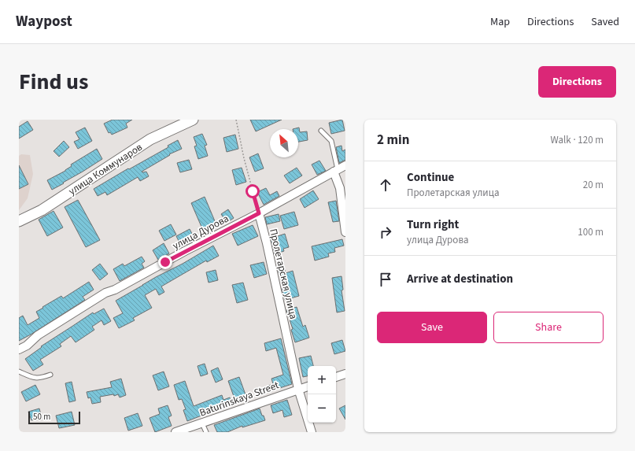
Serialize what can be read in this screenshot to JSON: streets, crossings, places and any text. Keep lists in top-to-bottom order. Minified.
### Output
{"streets":{"street":["улица Коммунаров","улица Дурова","Пролетарская улица","Baturinskaya Street"]},"crossings":[["улица Дурова","Пролетарская улица"],["Пролетарская улица","Baturinskaya Street"]],"scale_bar":"50 m","north":"top left","page":{"header":"Waypost","nav":["Map","Directions","Saved"],"title":"Find us","buttons":["Directions",["Save","Share"]],"heading":["2 min","Walk · 120 m"],"list":[["Continue","Пролетарская улица","20 m"],["Turn right","улица Дурова","100 m"],"Arrive at destination"],"map_buttons":["+","−"],"scale":"50 m"}}
